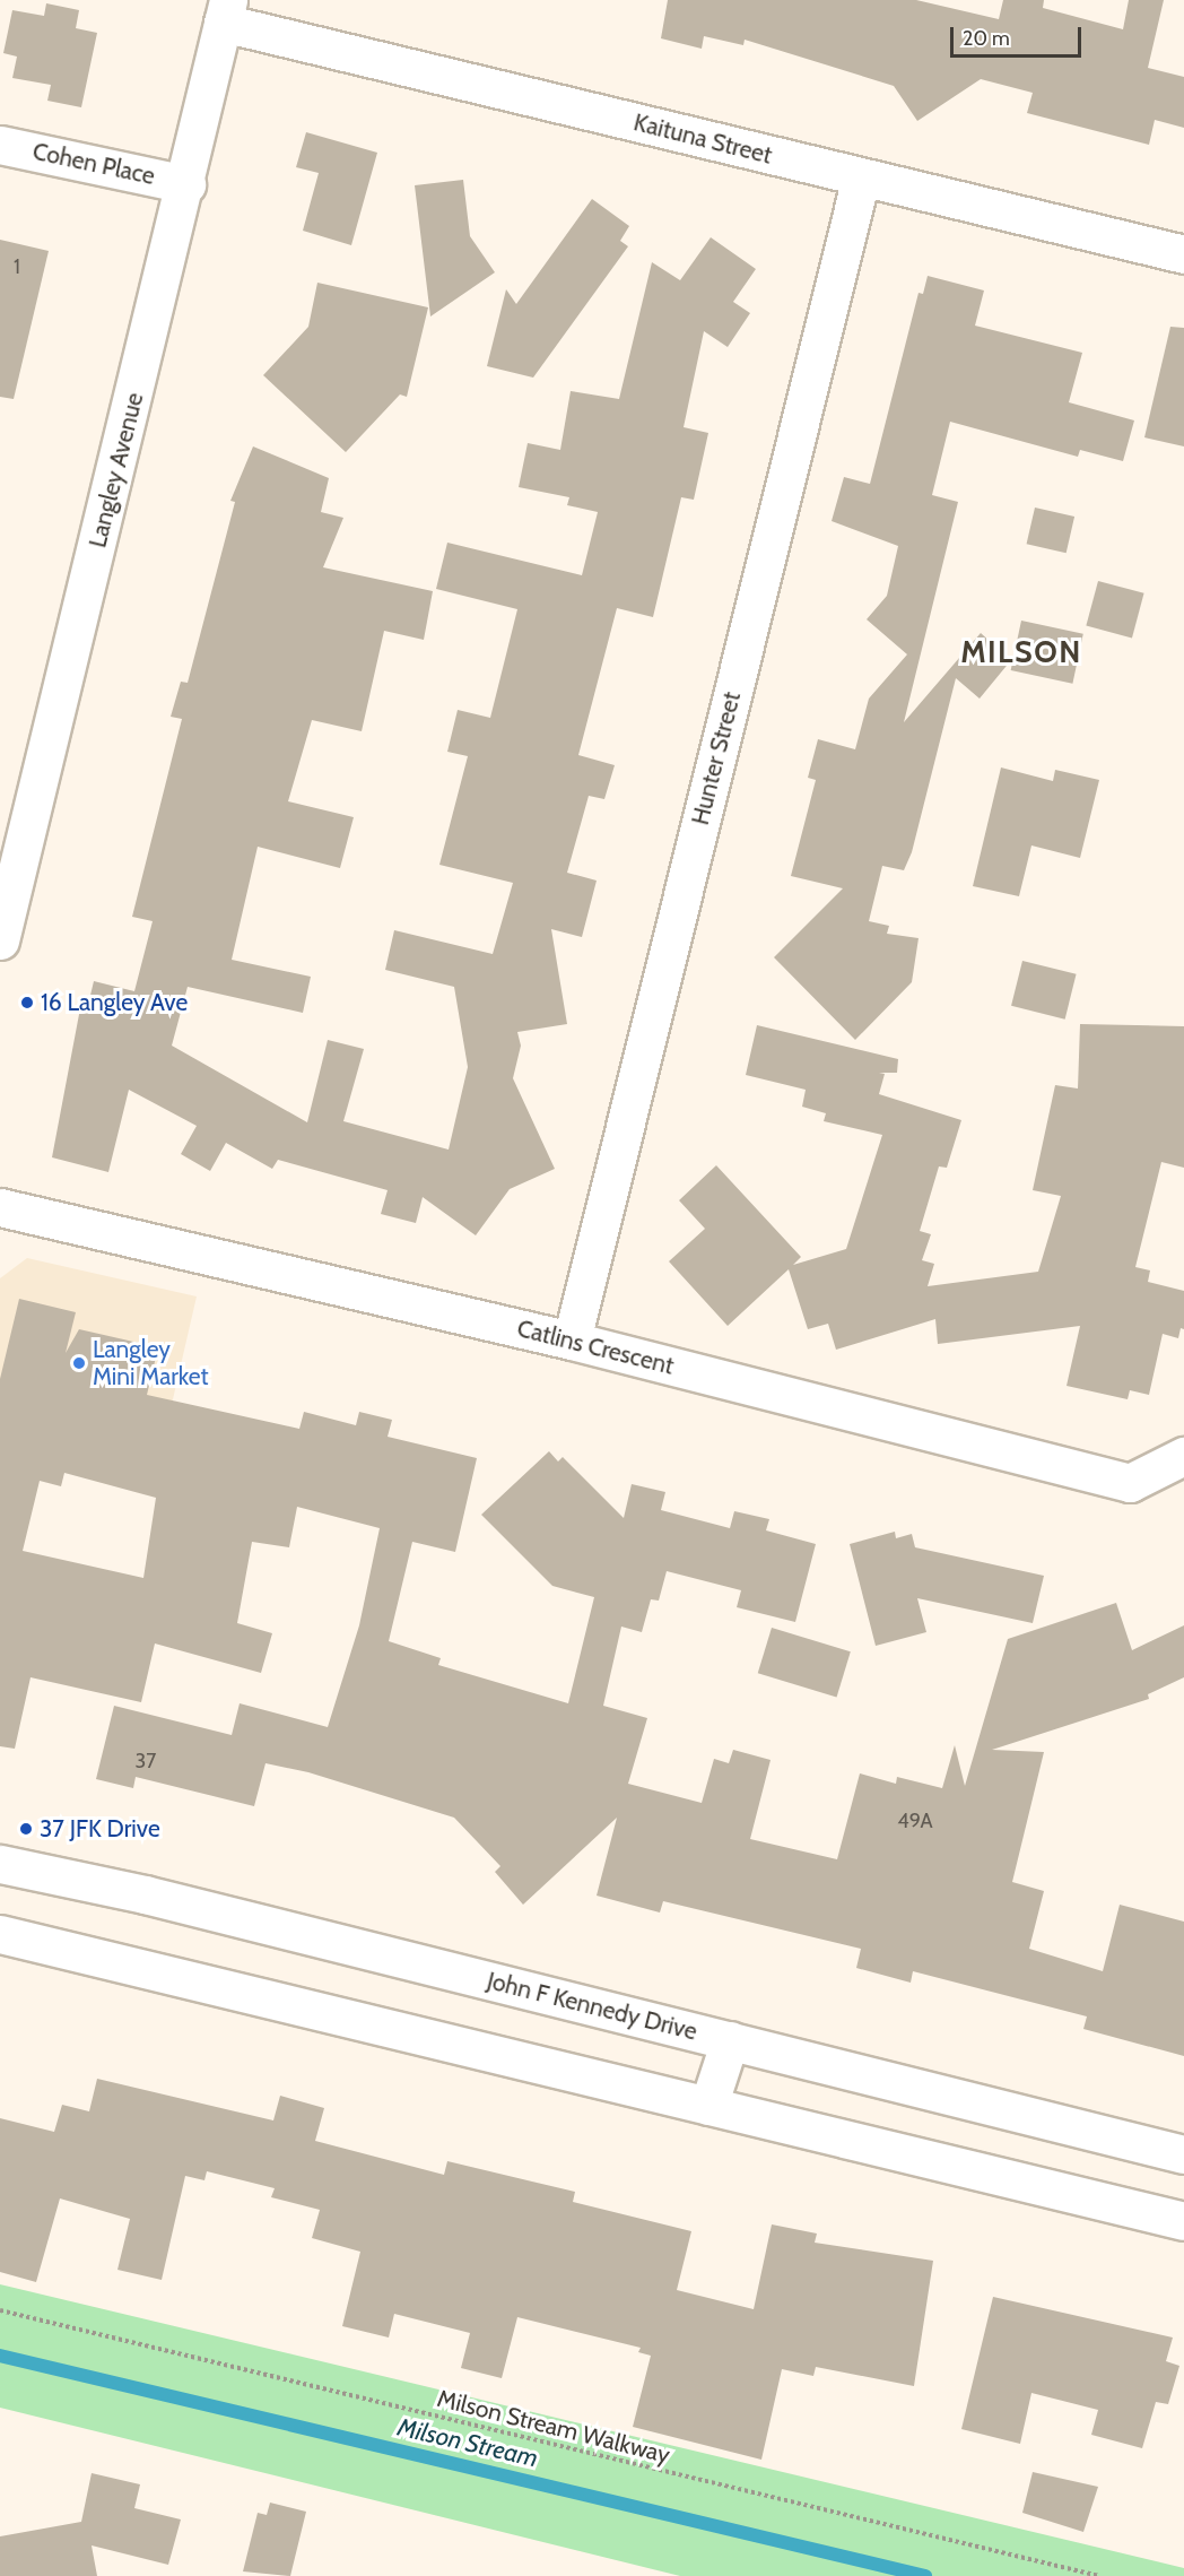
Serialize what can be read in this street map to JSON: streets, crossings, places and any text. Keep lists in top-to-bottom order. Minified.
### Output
{"streets":{"street":["Kaituna Street","Cohen Place","Langley Avenue","Hunter Street","Catlins Crescent","John F Kennedy Drive"],"path":["Milson Stream Walkway"]},"crossings":[["Kaituna Street","Langley Avenue"],["Kaituna Street","Hunter Street"],["Cohen Place","Langley Avenue"],["Hunter Street","Catlins Crescent"]],"districts":["MILSON"],"water":["Milson Stream"],"places":["16 Langley Ave","Langley Mini Market","37 JFK Drive"],"house_numbers":["1","37","49A"],"scale_bar":"20 m"}
